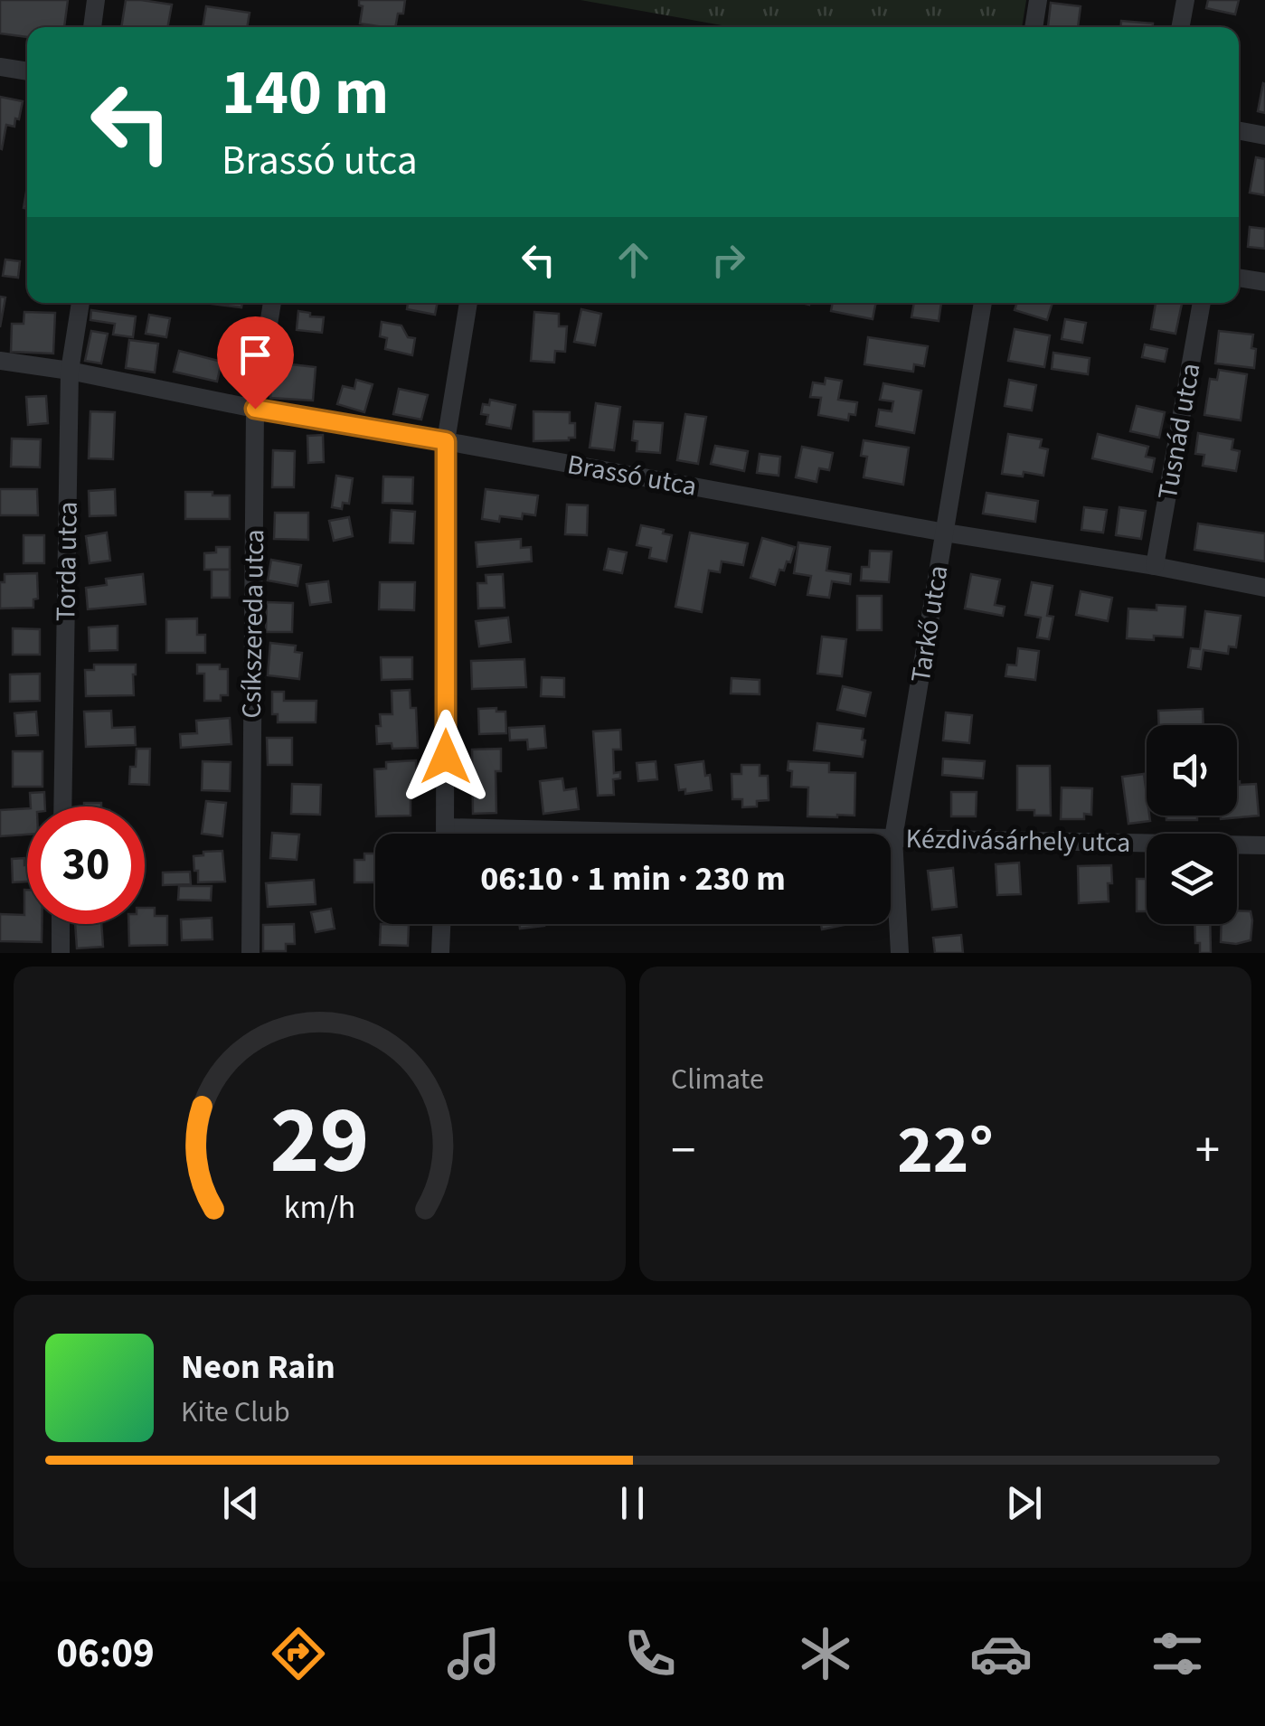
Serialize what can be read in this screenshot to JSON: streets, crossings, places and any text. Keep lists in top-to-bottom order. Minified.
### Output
{"streets":{"street":["Tusnád utca","Brassó utca","Torda utca","Csíkszereda utca","Tarkő utca","Kézdivásárhely utca"]},"crossings":[["Tusnád utca","Brassó utca"],["Brassó utca","Torda utca"],["Brassó utca","Csíkszereda utca"],["Brassó utca","Tarkő utca"],["Tarkő utca","Kézdivásárhely utca"]],"page":{"turn":["140 m","Brassó utca"],"limit":"30","trip":"06:10 · 1 min · 230 m","tile":"Climate","heat":["−","22°","+"],"song":["Neon Rain","Kite Club"],"tabs":"06:09","gauge":["29","km/h"]}}
